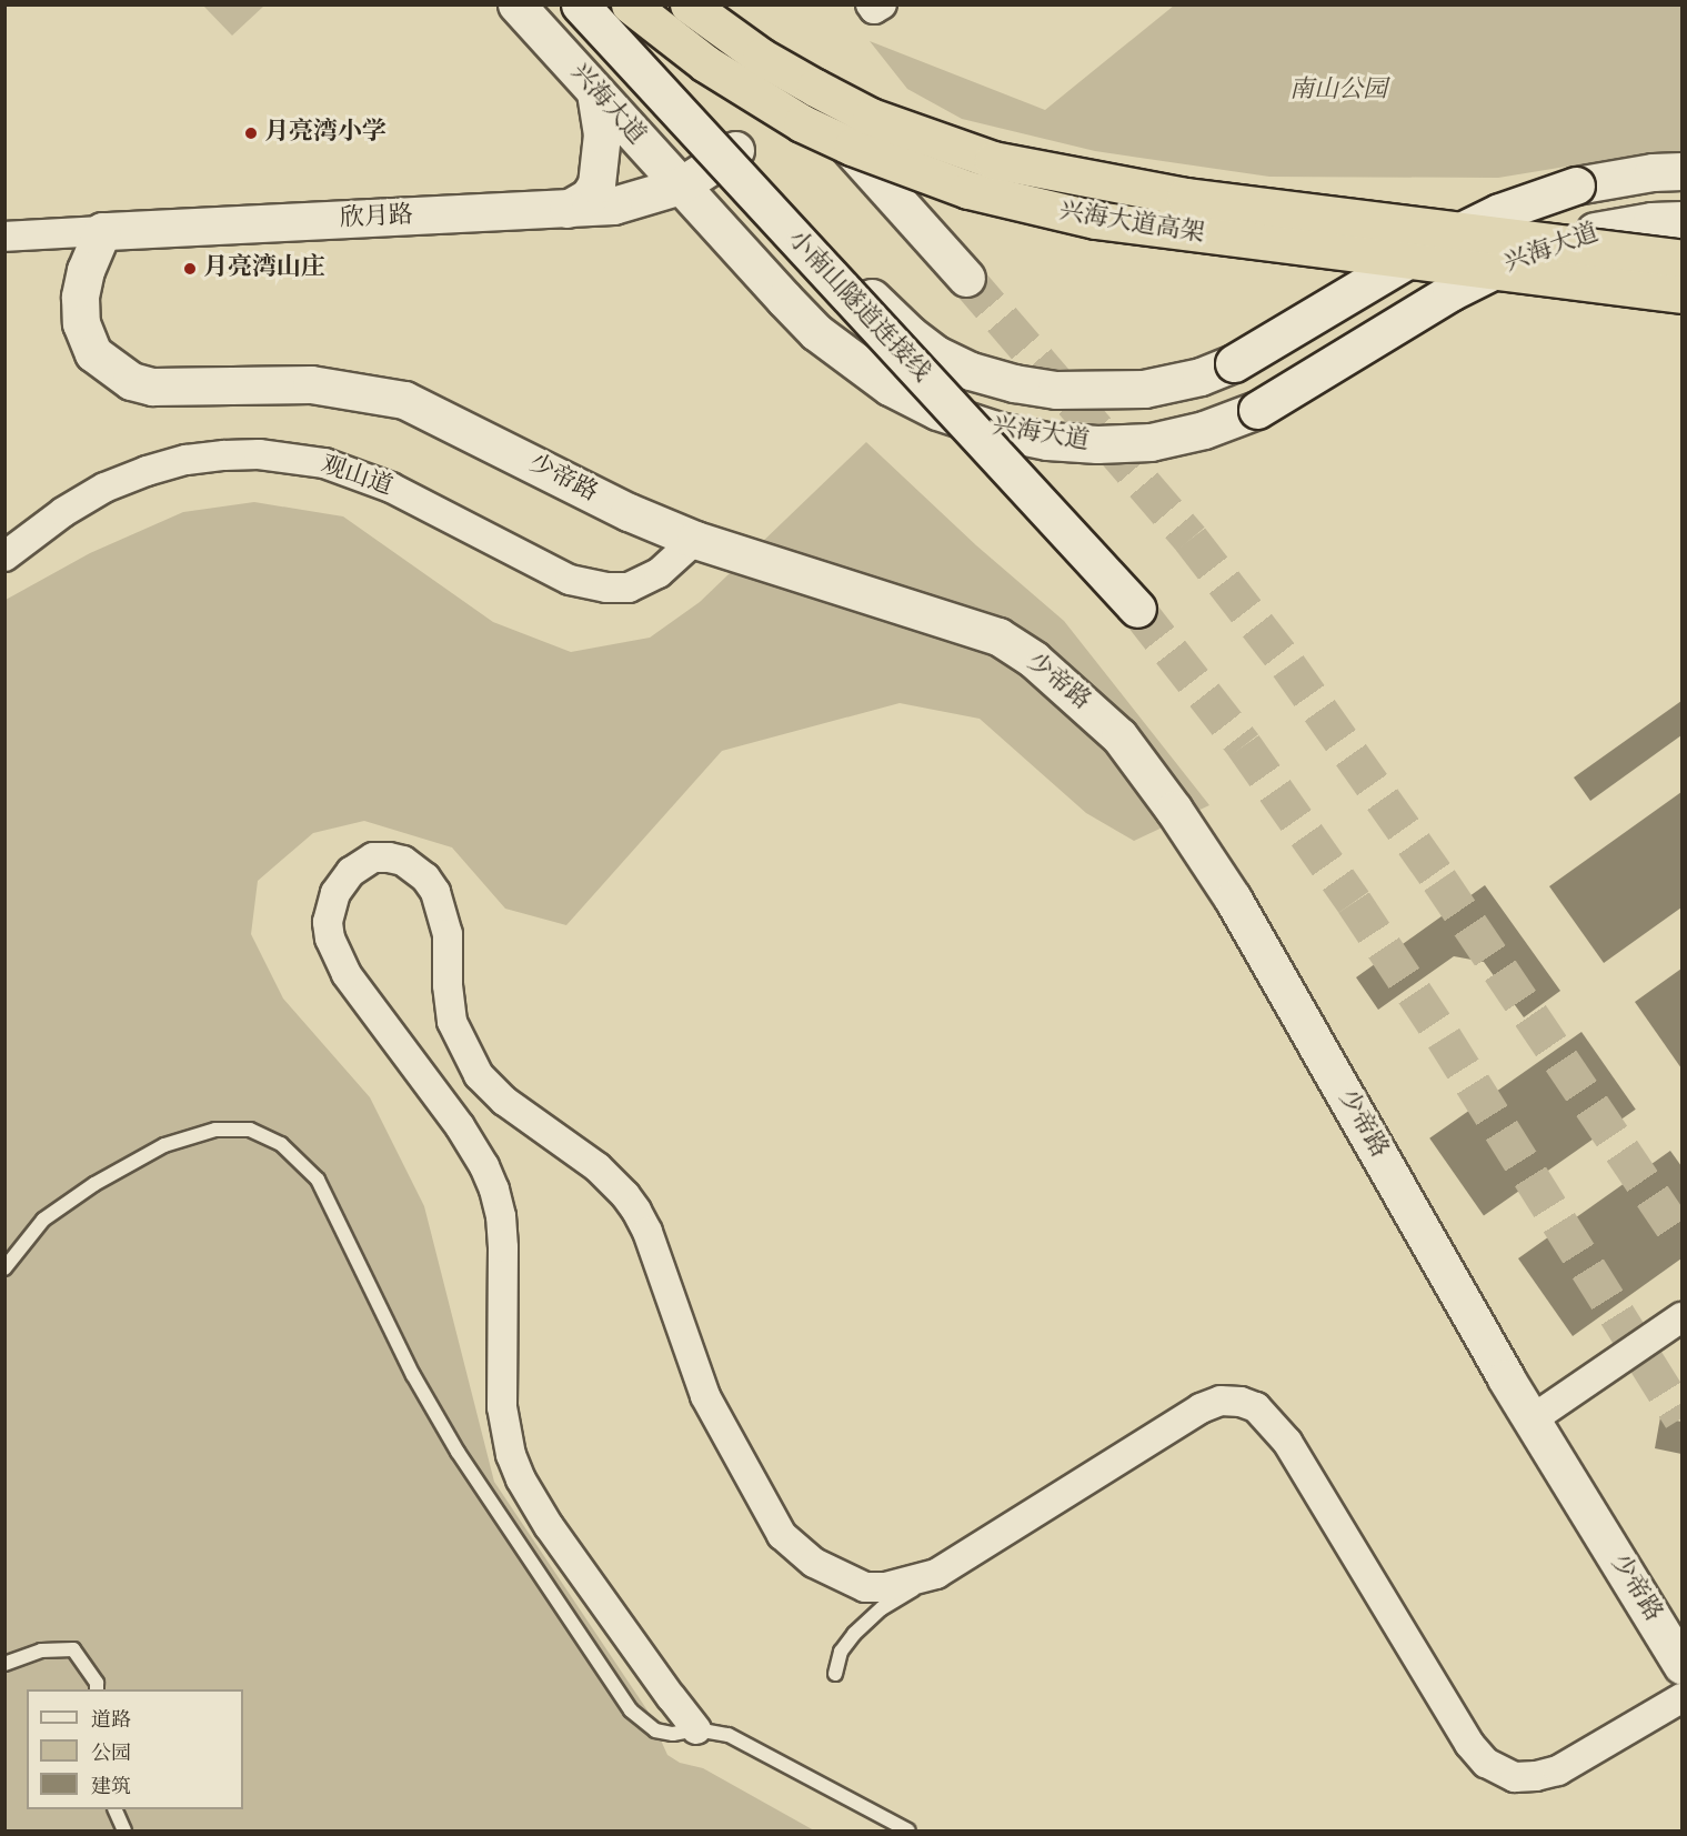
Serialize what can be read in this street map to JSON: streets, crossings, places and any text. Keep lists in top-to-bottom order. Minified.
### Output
{"streets":{"main road":["兴海大道高架"],"street":["兴海大道","欣月路","小南山隧道连接线","观山道","少帝路"]},"crossings":[["兴海大道","欣月路"],["欣月路","少帝路"],["观山道","少帝路"]],"parks":["南山公园"],"places":["月亮湾小学","月亮湾山庄"],"legend":["道路","公园","建筑"]}
